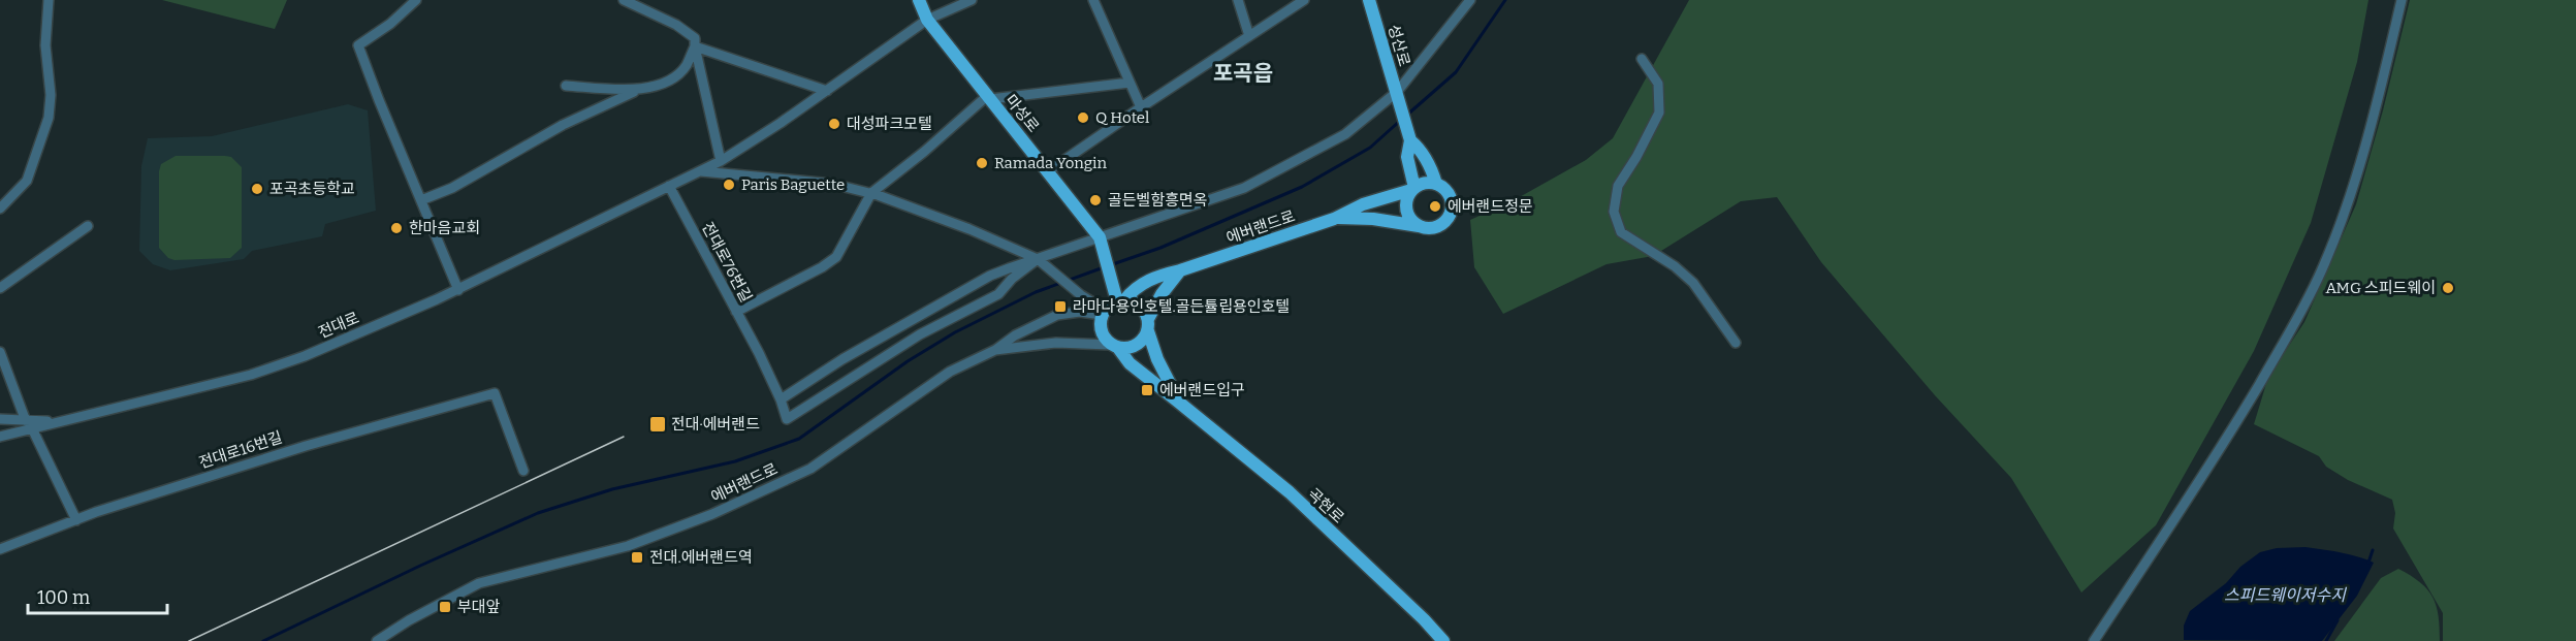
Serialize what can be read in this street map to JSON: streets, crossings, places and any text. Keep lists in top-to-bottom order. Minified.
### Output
{"streets":{"main road":["성산로","마성로","에버랜드로","곡현로"],"street":["전대로76번길","전대로","전대로16번길"]},"crossings":[["마성로","전대로"],["에버랜드로","곡현로"],["전대로76번길","전대로"]],"districts":["포곡읍"],"water":["스피드웨이저수지"],"places":{"other":["Q Hotel","대성파크모텔","Ramada Yongin","Paris Baguette","포곡초등학교","골든벨함흥면옥","에버랜드정문","한마음교회","AMG 스피드웨이"],"transit":["라마다용인호텔.골든튤립용인호텔","에버랜드입구","전대·에버랜드","전대.에버랜드역","부대앞"]},"scale_bar":"100 m"}
